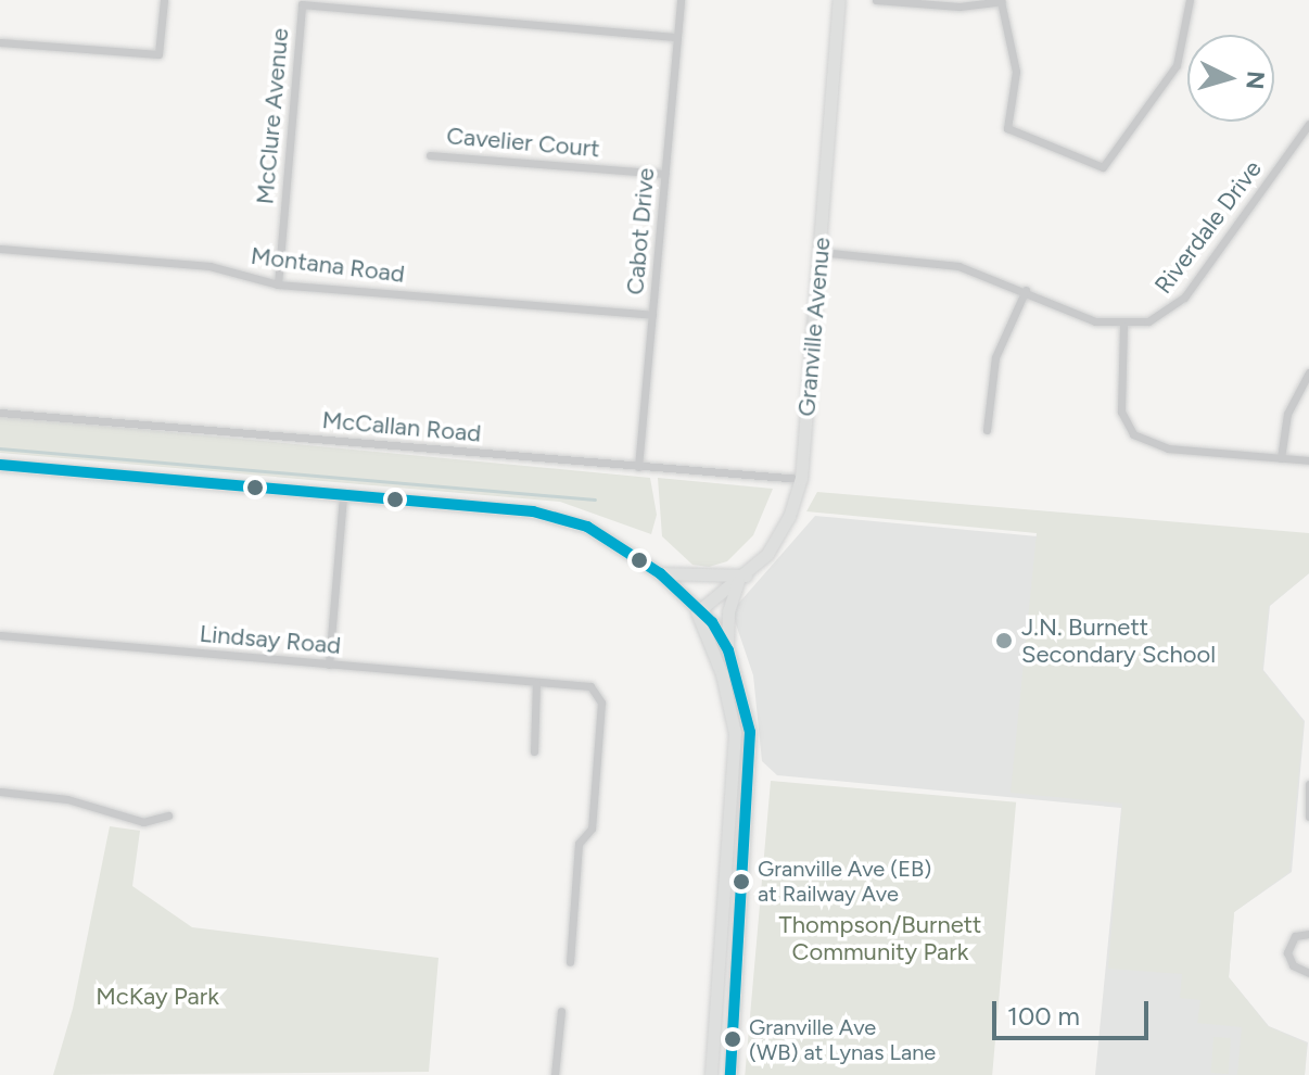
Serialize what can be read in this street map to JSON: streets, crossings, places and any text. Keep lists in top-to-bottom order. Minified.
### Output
{"streets":{"main road":["Granville Avenue"],"street":["McClure Avenue","Cavelier Court","Riverdale Drive","Cabot Drive","Montana Road","McCallan Road","Lindsay Road"]},"crossings":[["McClure Avenue","Cabot Drive"],["McClure Avenue","Montana Road"],["Cavelier Court","Cabot Drive"],["Cabot Drive","Montana Road"],["Cabot Drive","McCallan Road"],["Granville Avenue","McCallan Road"]],"parks":["Thompson/Burnett Community Park","McKay Park"],"places":["J.N. Burnett Secondary School","Granville Ave (EB) at Railway Ave","Granville Ave (WB) at Lynas Lane"],"scale_bar":"100 m","north":"right"}
